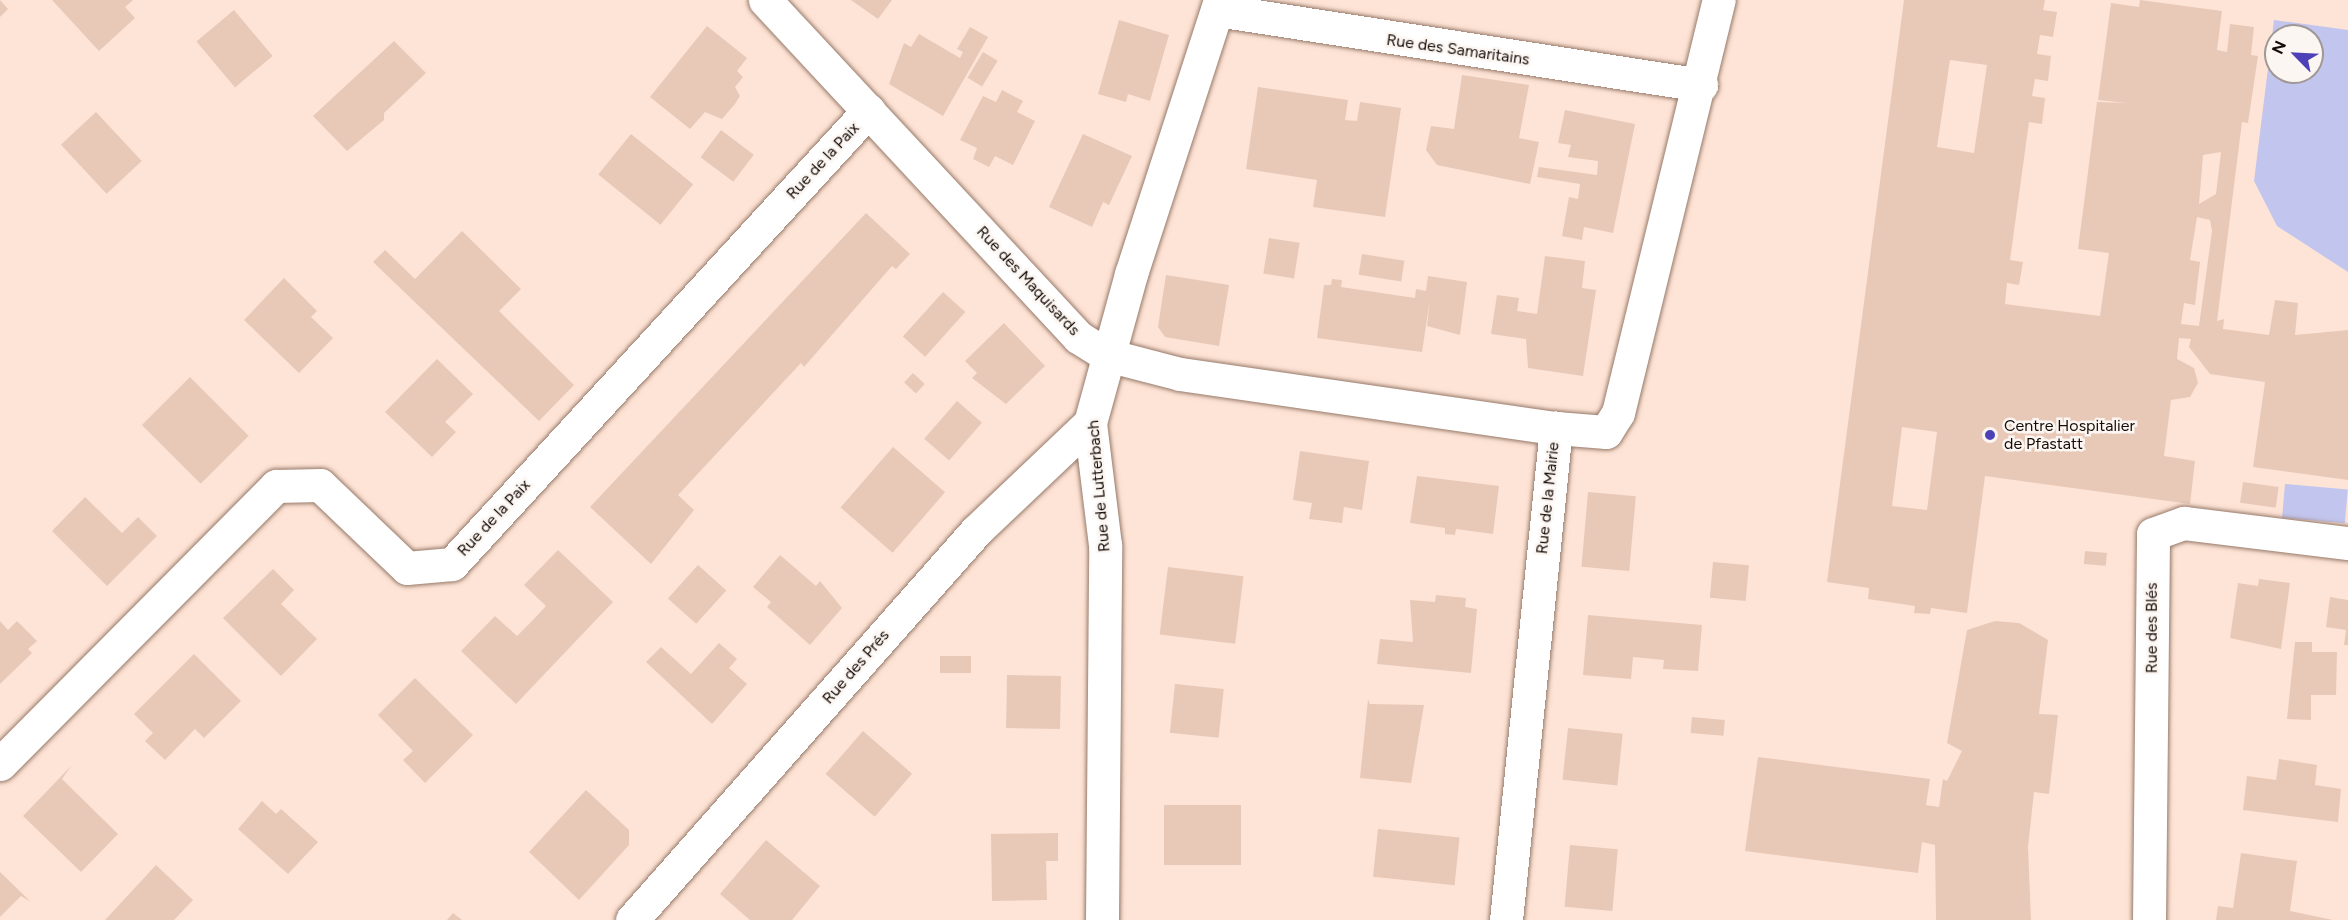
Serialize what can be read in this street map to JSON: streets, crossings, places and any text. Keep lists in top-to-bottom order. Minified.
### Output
{"streets":{"street":["Rue des Samaritains","Rue de la Paix","Rue des Maquisards","Rue de Lutterbach","Rue de la Mairie","Rue des Blés","Rue des Prés"]},"crossings":[["Rue des Samaritains","Rue de Lutterbach"],["Rue des Samaritains","Rue de la Mairie"],["Rue de la Paix","Rue des Maquisards"],["Rue des Maquisards","Rue de Lutterbach"],["Rue des Maquisards","Rue de la Mairie"],["Rue de Lutterbach","Rue des Prés"]],"places":["Centre Hospitalier de Pfastatt"],"north":"top left"}
